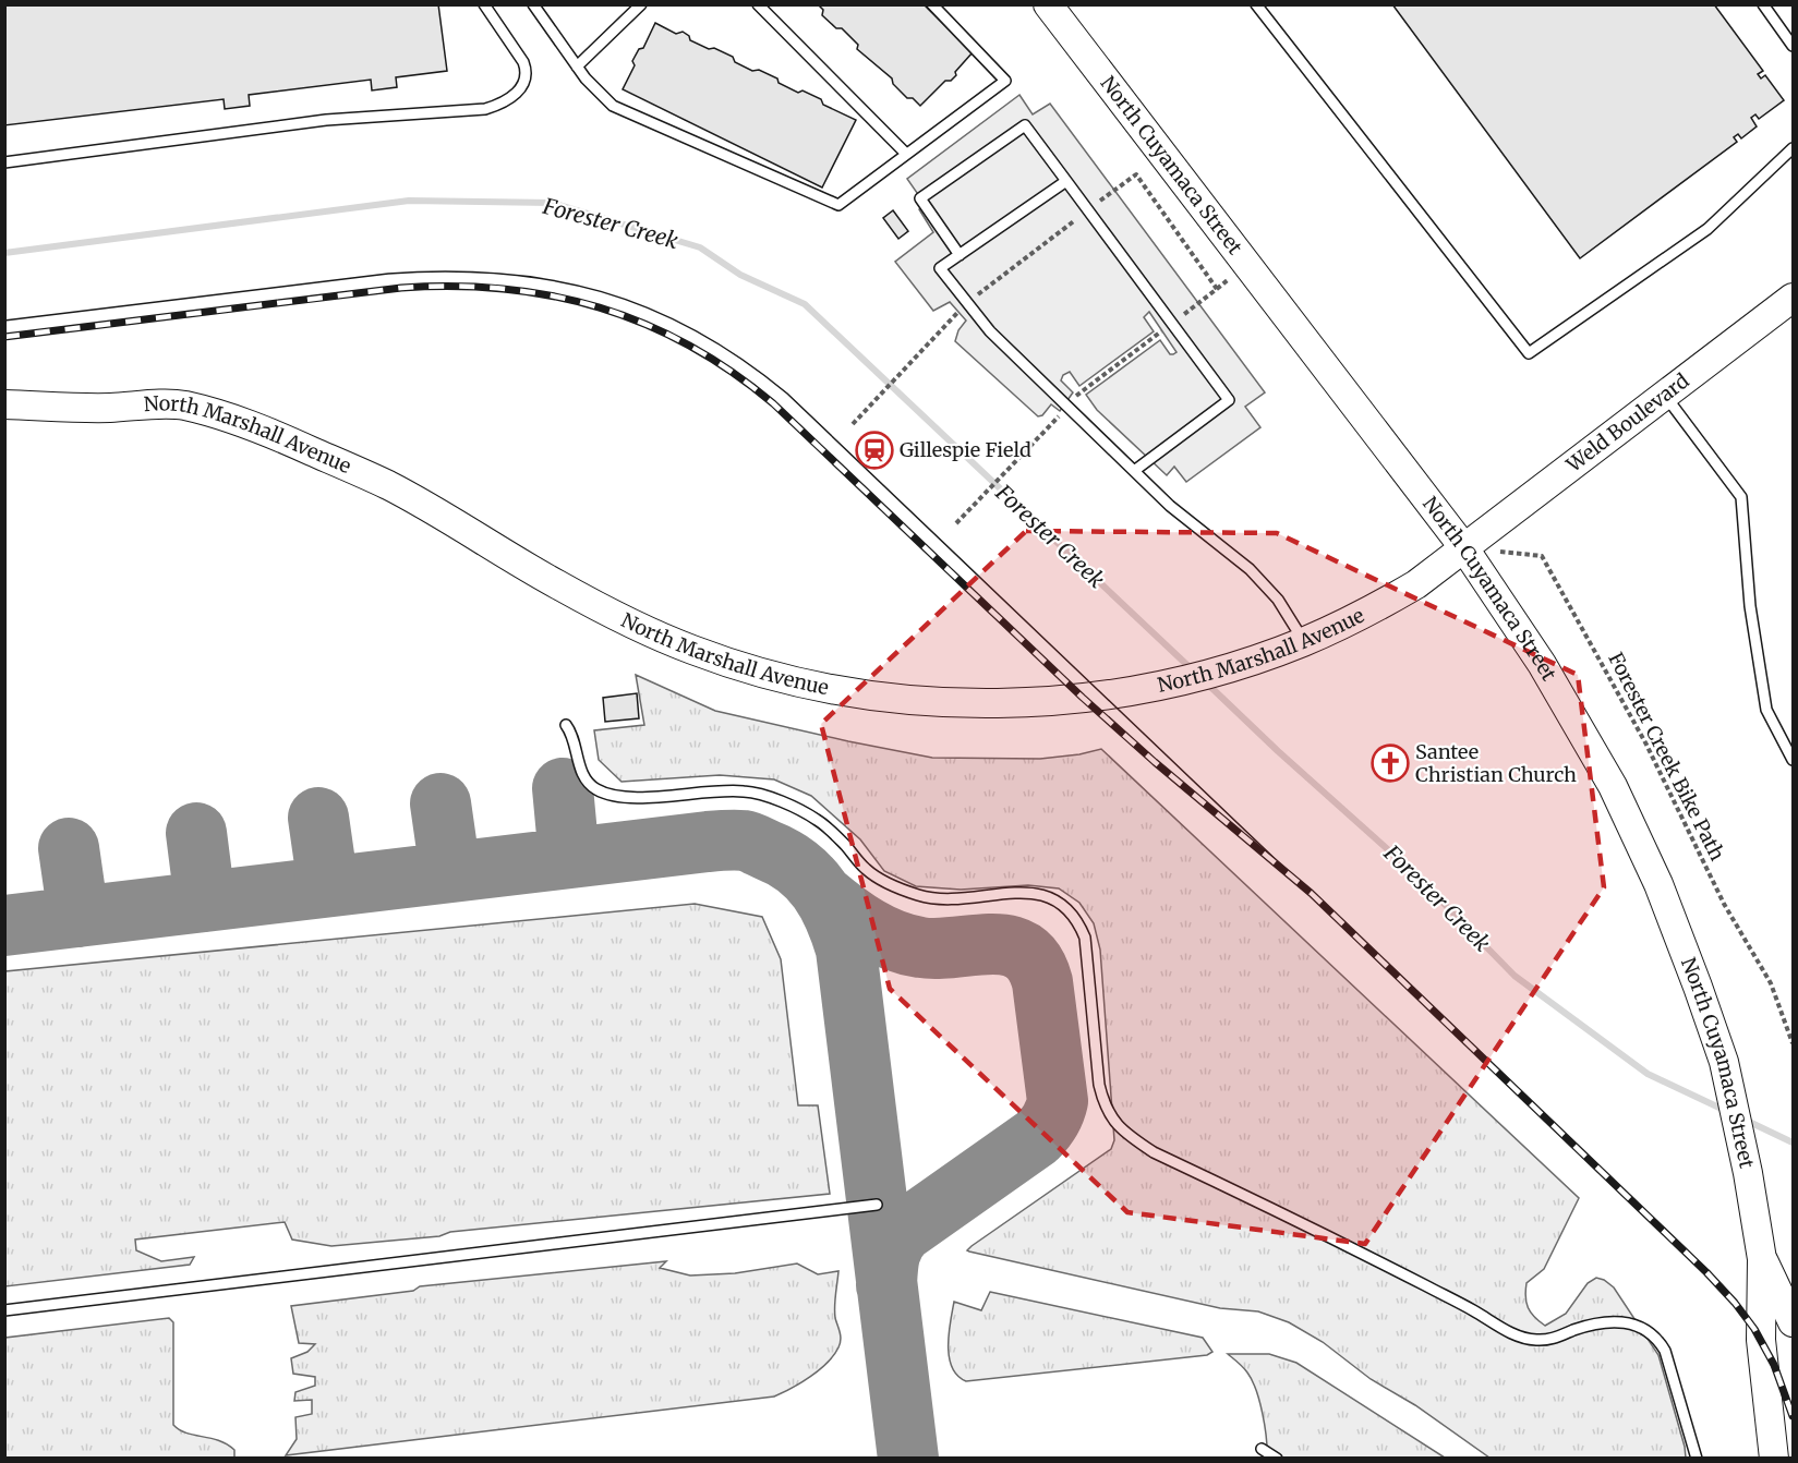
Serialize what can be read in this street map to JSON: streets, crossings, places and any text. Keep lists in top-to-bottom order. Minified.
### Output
{"streets":{"main road":["North Cuyamaca Street","Weld Boulevard","North Marshall Avenue"],"path":["Forester Creek Bike Path"]},"crossings":[["North Cuyamaca Street","Weld Boulevard"],["North Cuyamaca Street","North Marshall Avenue"],["North Cuyamaca Street","Forester Creek Bike Path"],["Weld Boulevard","North Marshall Avenue"],["Weld Boulevard","Forester Creek Bike Path"],["North Marshall Avenue","Forester Creek Bike Path"]],"water":["Forester Creek"],"places":{"station":["Gillespie Field"],"church":["Santee Christian Church"]}}
